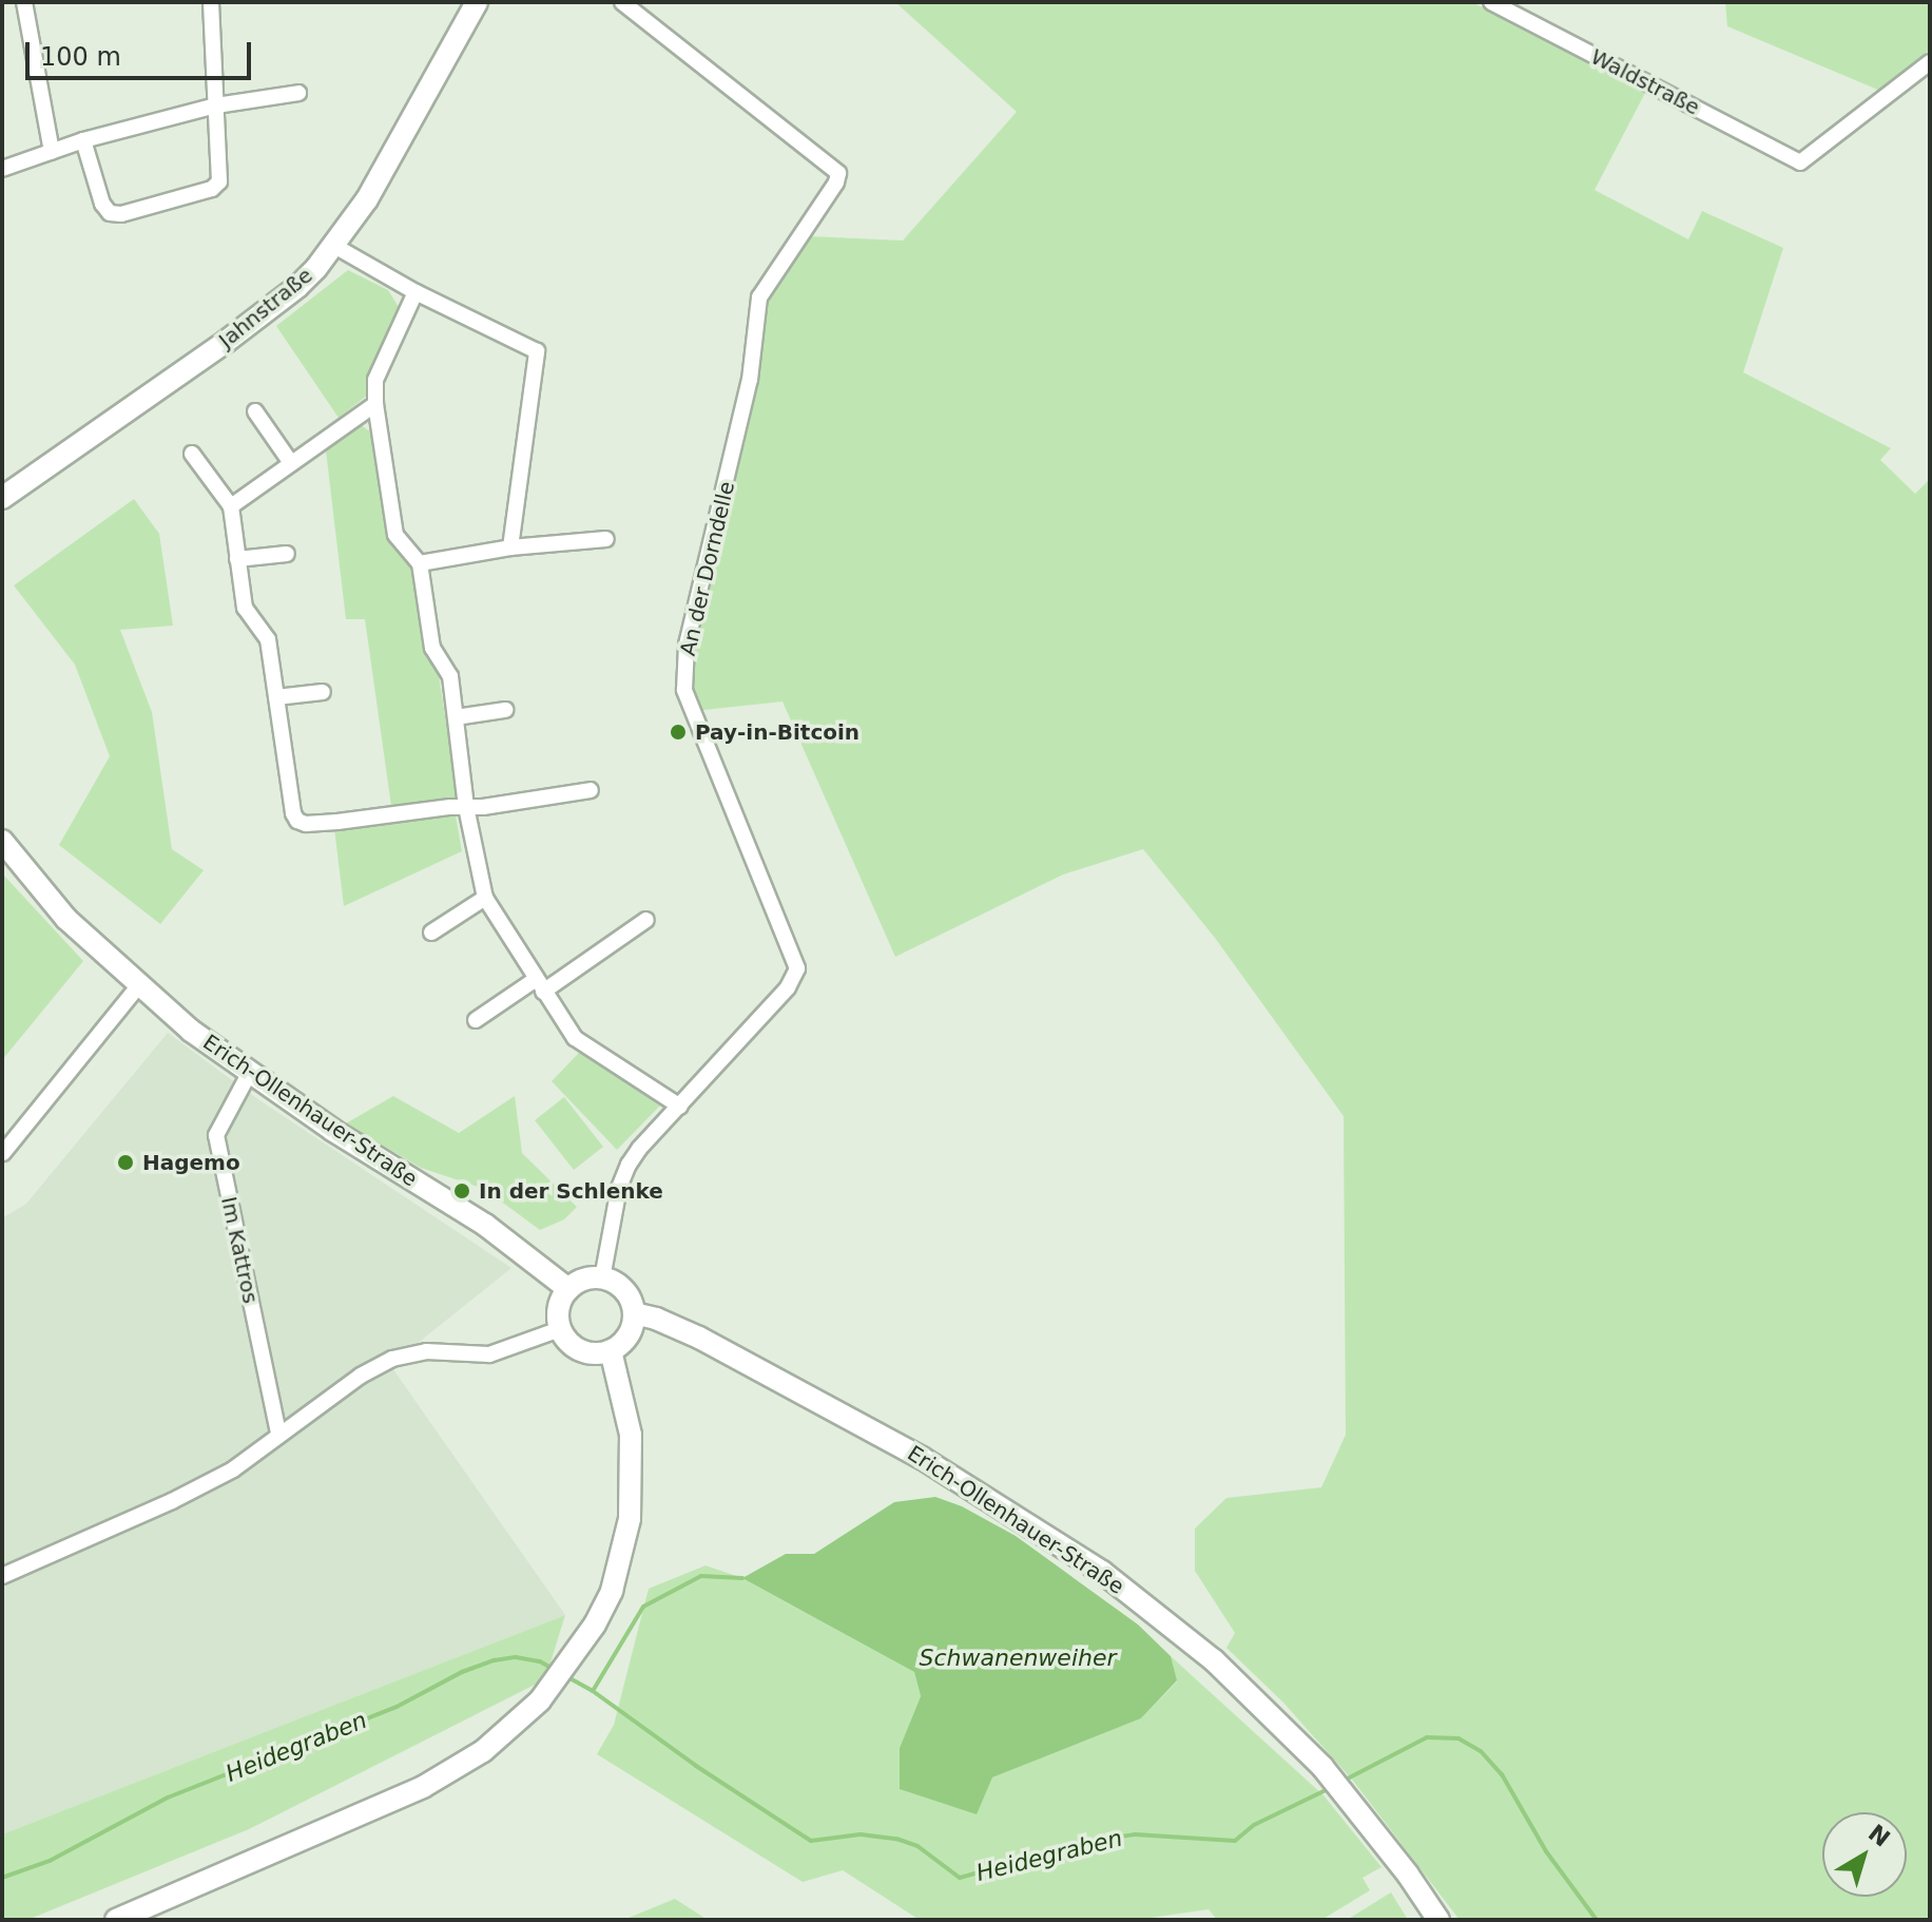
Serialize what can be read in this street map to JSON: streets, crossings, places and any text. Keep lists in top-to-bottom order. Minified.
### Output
{"streets":{"main road":["Jahnstraße","Erich-Ollenhauer-Straße"],"street":["Waldstraße","An der Dorndelle","Im Kattros"]},"crossings":[["An der Dorndelle","Erich-Ollenhauer-Straße"],["Erich-Ollenhauer-Straße","Im Kattros"]],"water":["Schwanenweiher","Heidegraben"],"places":["Pay-in-Bitcoin","Hagemo","In der Schlenke"],"scale_bar":"100 m","north":"top right"}
